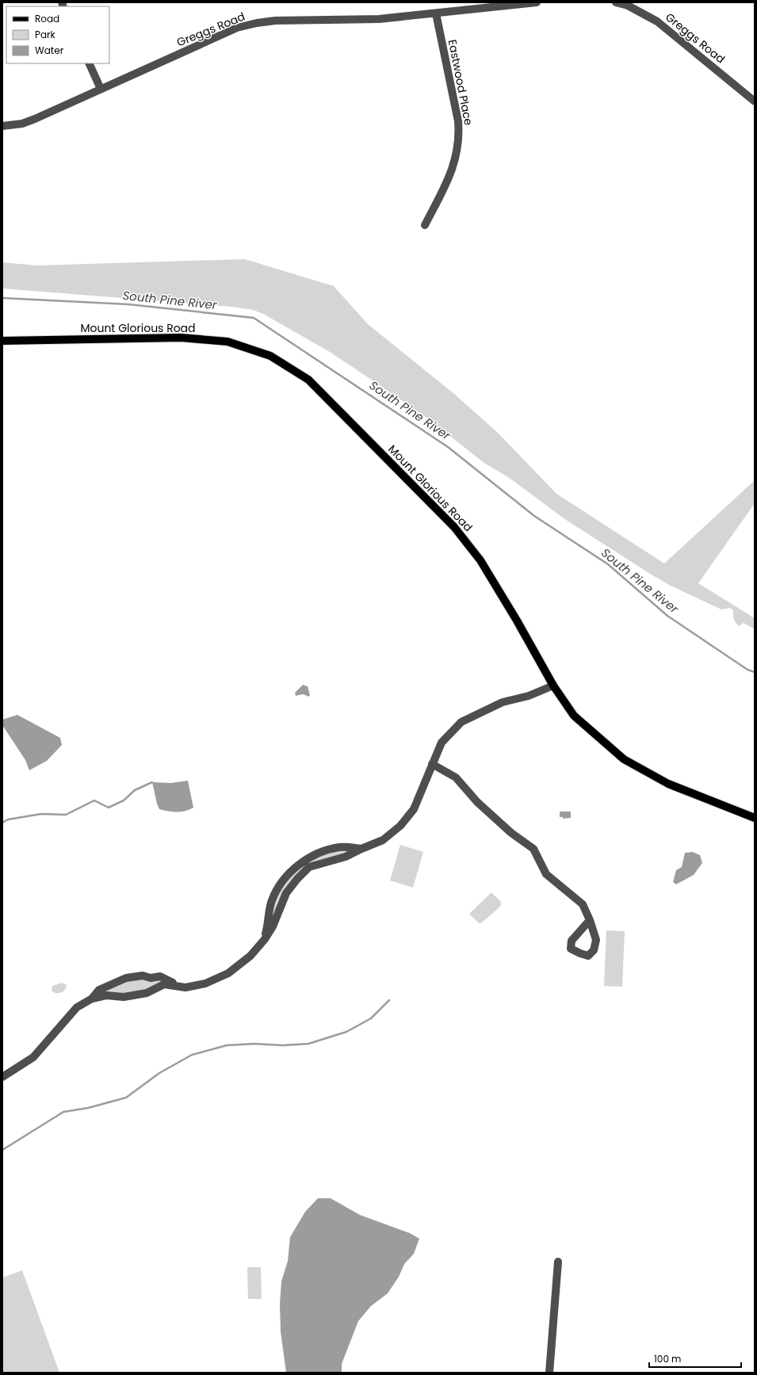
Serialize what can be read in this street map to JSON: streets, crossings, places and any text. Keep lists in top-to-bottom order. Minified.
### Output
{"streets":{"main road":["Mount Glorious Road"],"street":["Greggs Road","Eastwood Place"]},"crossings":[["Greggs Road","Eastwood Place"]],"water":["South Pine River"],"legend":["Road","Park","Water"],"scale_bar":"100 m"}
